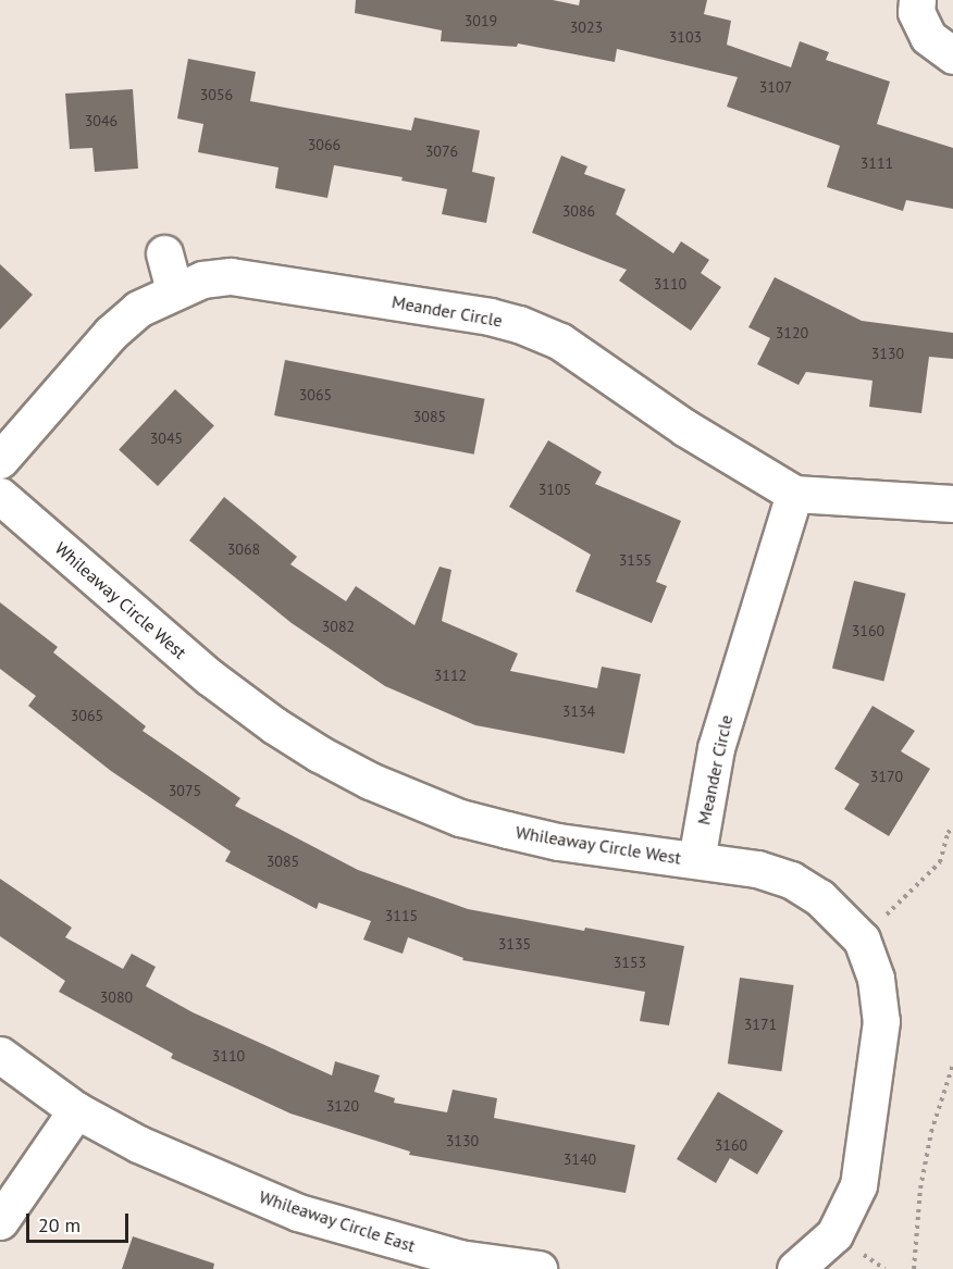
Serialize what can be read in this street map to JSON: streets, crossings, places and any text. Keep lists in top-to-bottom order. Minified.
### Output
{"streets":{"street":["Meander Circle","Whileaway Circle West","Whileaway Circle East"]},"crossings":[["Meander Circle","Whileaway Circle West"]],"house_numbers":["3019","3023","3103","3107","3056","3046","3066","3076","3111","3086","3110","3120","3130","3065","3085","3045","3105","3068","3155","3082","3160","3112","3134","3065","3170","3075","3085","3115","3135","3153","3080","3171","3110","3120","3130","3160","3140"],"scale_bar":"20 m"}
